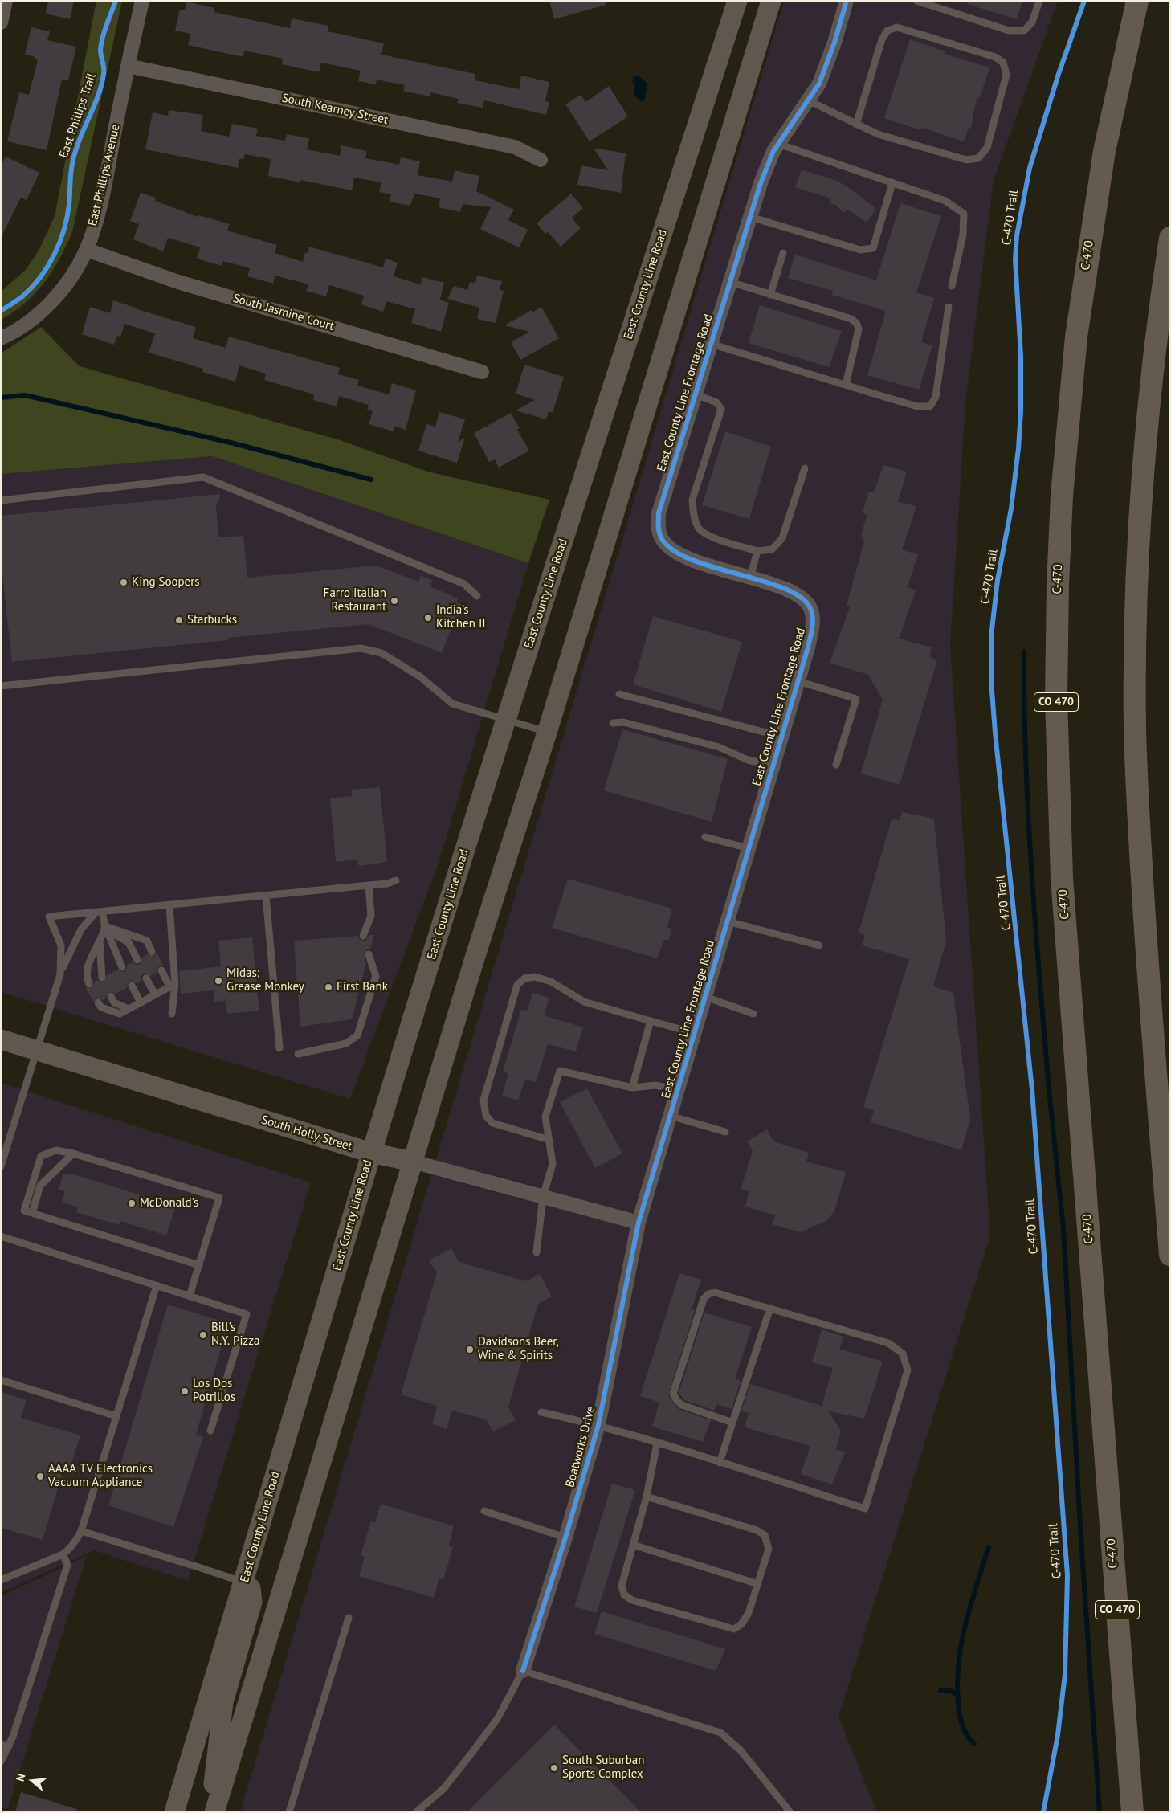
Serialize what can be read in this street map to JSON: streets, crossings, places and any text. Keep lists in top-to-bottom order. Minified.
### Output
{"streets":{"highway":["C-470","CO 470"],"main road":["East County Line Road","South Holly Street"],"street":["South Kearney Street","East Phillips Avenue","South Jasmine Court","East County Line Frontage Road","Boatworks Drive"],"cycle path":["East Phillips Trail","C-470 Trail"]},"crossings":[["South Kearney Street","East Phillips Avenue"],["East Phillips Avenue","South Jasmine Court"],["East County Line Road","South Holly Street"],["East County Line Frontage Road","South Holly Street"],["East County Line Frontage Road","Boatworks Drive"],["South Holly Street","Boatworks Drive"]],"places":["King Soopers","Farro Italian Restaurant","India's Kitchen II","Starbucks","Midas; Grease Monkey","First Bank","McDonald's","Bill's N.Y. Pizza","Davidsons Beer, Wine & Spirits","Los Dos Potrillos","AAAA TV Electronics Vacuum Appliance","South Suburban Sports Complex"],"north":"left"}
